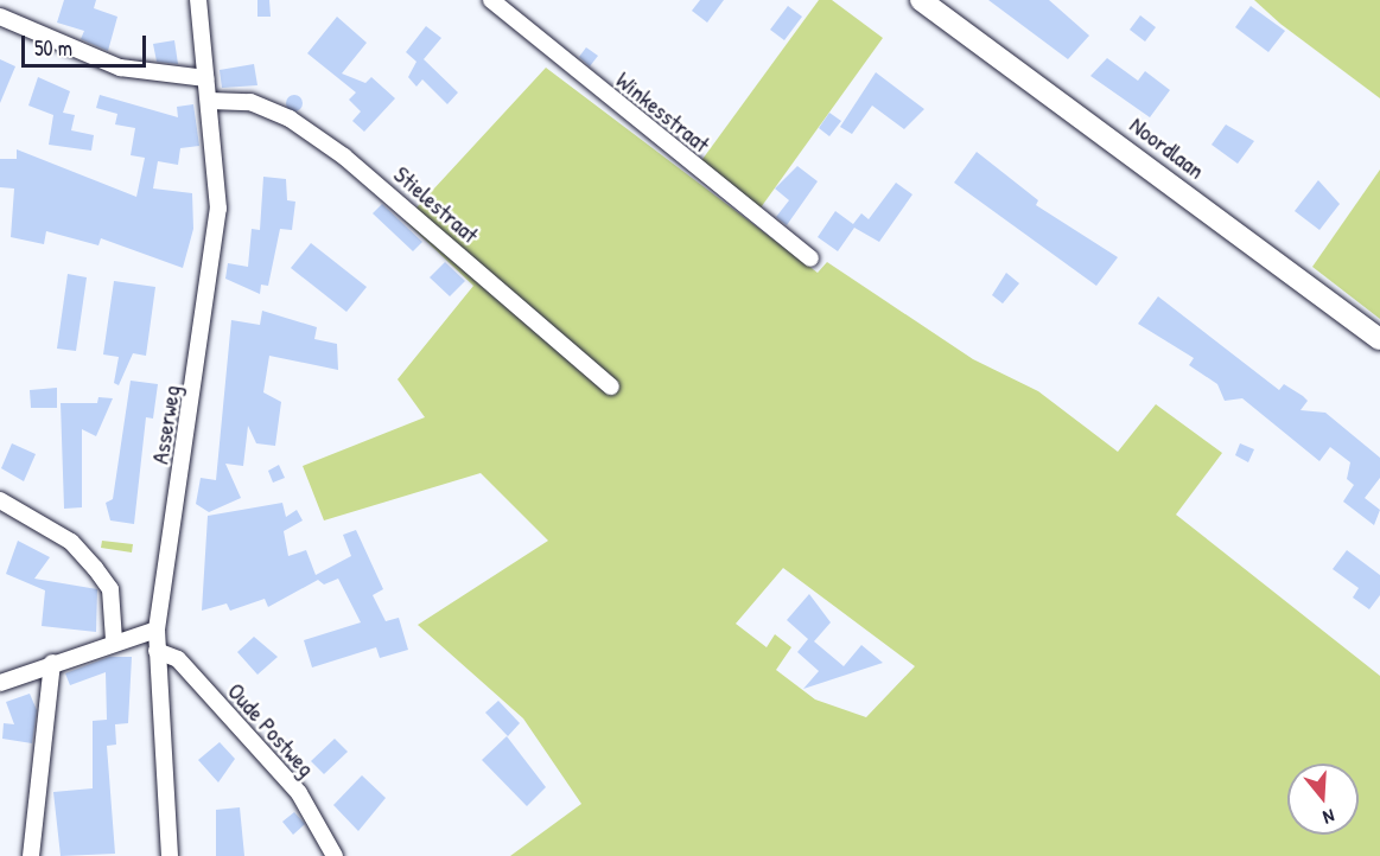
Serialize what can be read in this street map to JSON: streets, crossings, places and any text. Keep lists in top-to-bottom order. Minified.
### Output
{"streets":{"main road":["Noordlaan"],"street":["Winkesstraat","Stielestraat","Asserweg","Oude Postweg"]},"crossings":[["Stielestraat","Asserweg"],["Asserweg","Oude Postweg"]],"scale_bar":"50 m","north":"bottom"}
